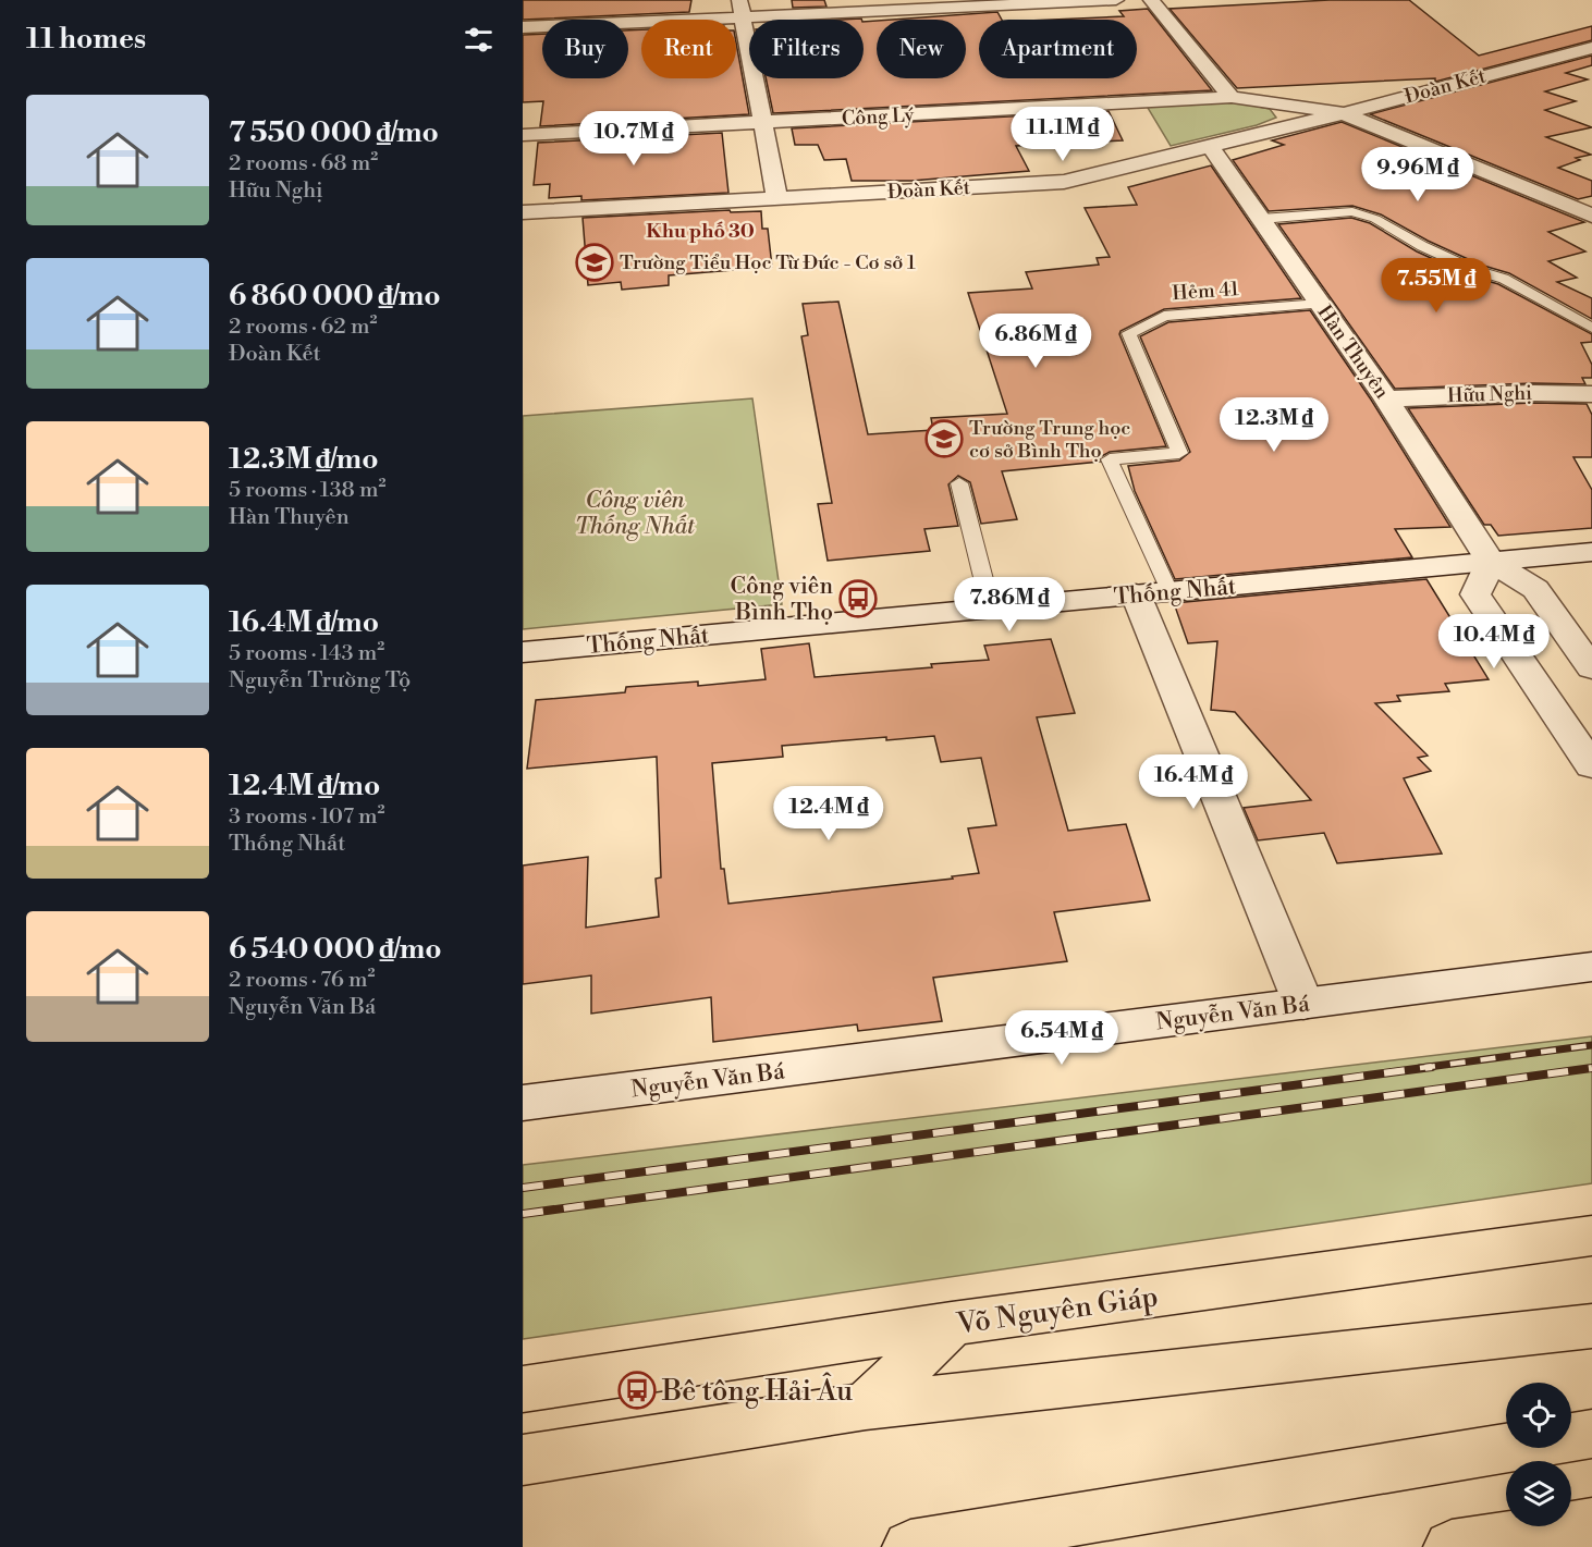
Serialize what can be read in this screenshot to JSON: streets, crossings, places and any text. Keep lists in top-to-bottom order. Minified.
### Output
{"streets":{"highway":["Võ Nguyên Giáp"],"street":["Đoàn Kết","Công Lý","Hàn Thuyên","Hữu Nghị","Thống Nhất","Nguyễn Văn Bá"],"lane":["Hẻm 41"]},"crossings":[["Đoàn Kết","Công Lý"],["Đoàn Kết","Hàn Thuyên"],["Hẻm 41","Hàn Thuyên"],["Hẻm 41","Thống Nhất"],["Hàn Thuyên","Hữu Nghị"],["Hàn Thuyên","Thống Nhất"]],"districts":["Khu phố 30"],"parks":["Công viên Thống Nhất"],"places":{"school or university":["Trường Tiểu Học Từ Đức - Cơ sở 1","Trường Trung học cơ sở Bình Thọ"],"bus stop":["Công viên Bình Thọ","Bê tông Hải Âu"]},"page":{"heading":"11 homes","chip":["Buy","Rent","Filters","New","Apartment"],"list":[{"name":"7 550 000 ₫/mo","note":"2 rooms · 68 m² · Hữu Nghị"},{"name":"6 860 000 ₫/mo","note":"2 rooms · 62 m² · Đoàn Kết"},{"name":"12.3M ₫/mo","note":"5 rooms · 138 m² · Hàn Thuyên"},{"name":"16.4M ₫/mo","note":"5 rooms · 143 m² · Nguyễn Trường Tộ"},{"name":"12.4M ₫/mo","note":"3 rooms · 107 m² · Thống Nhất"},{"name":"6 540 000 ₫/mo","note":"2 rooms · 76 m² · Nguyễn Văn Bá"}],"price":["11.1M ₫","10.7M ₫","9.96M ₫","7.55M ₫","6.86M ₫","12.3M ₫","7.86M ₫","10.4M ₫","16.4M ₫","12.4M ₫","6.54M ₫"]}}
